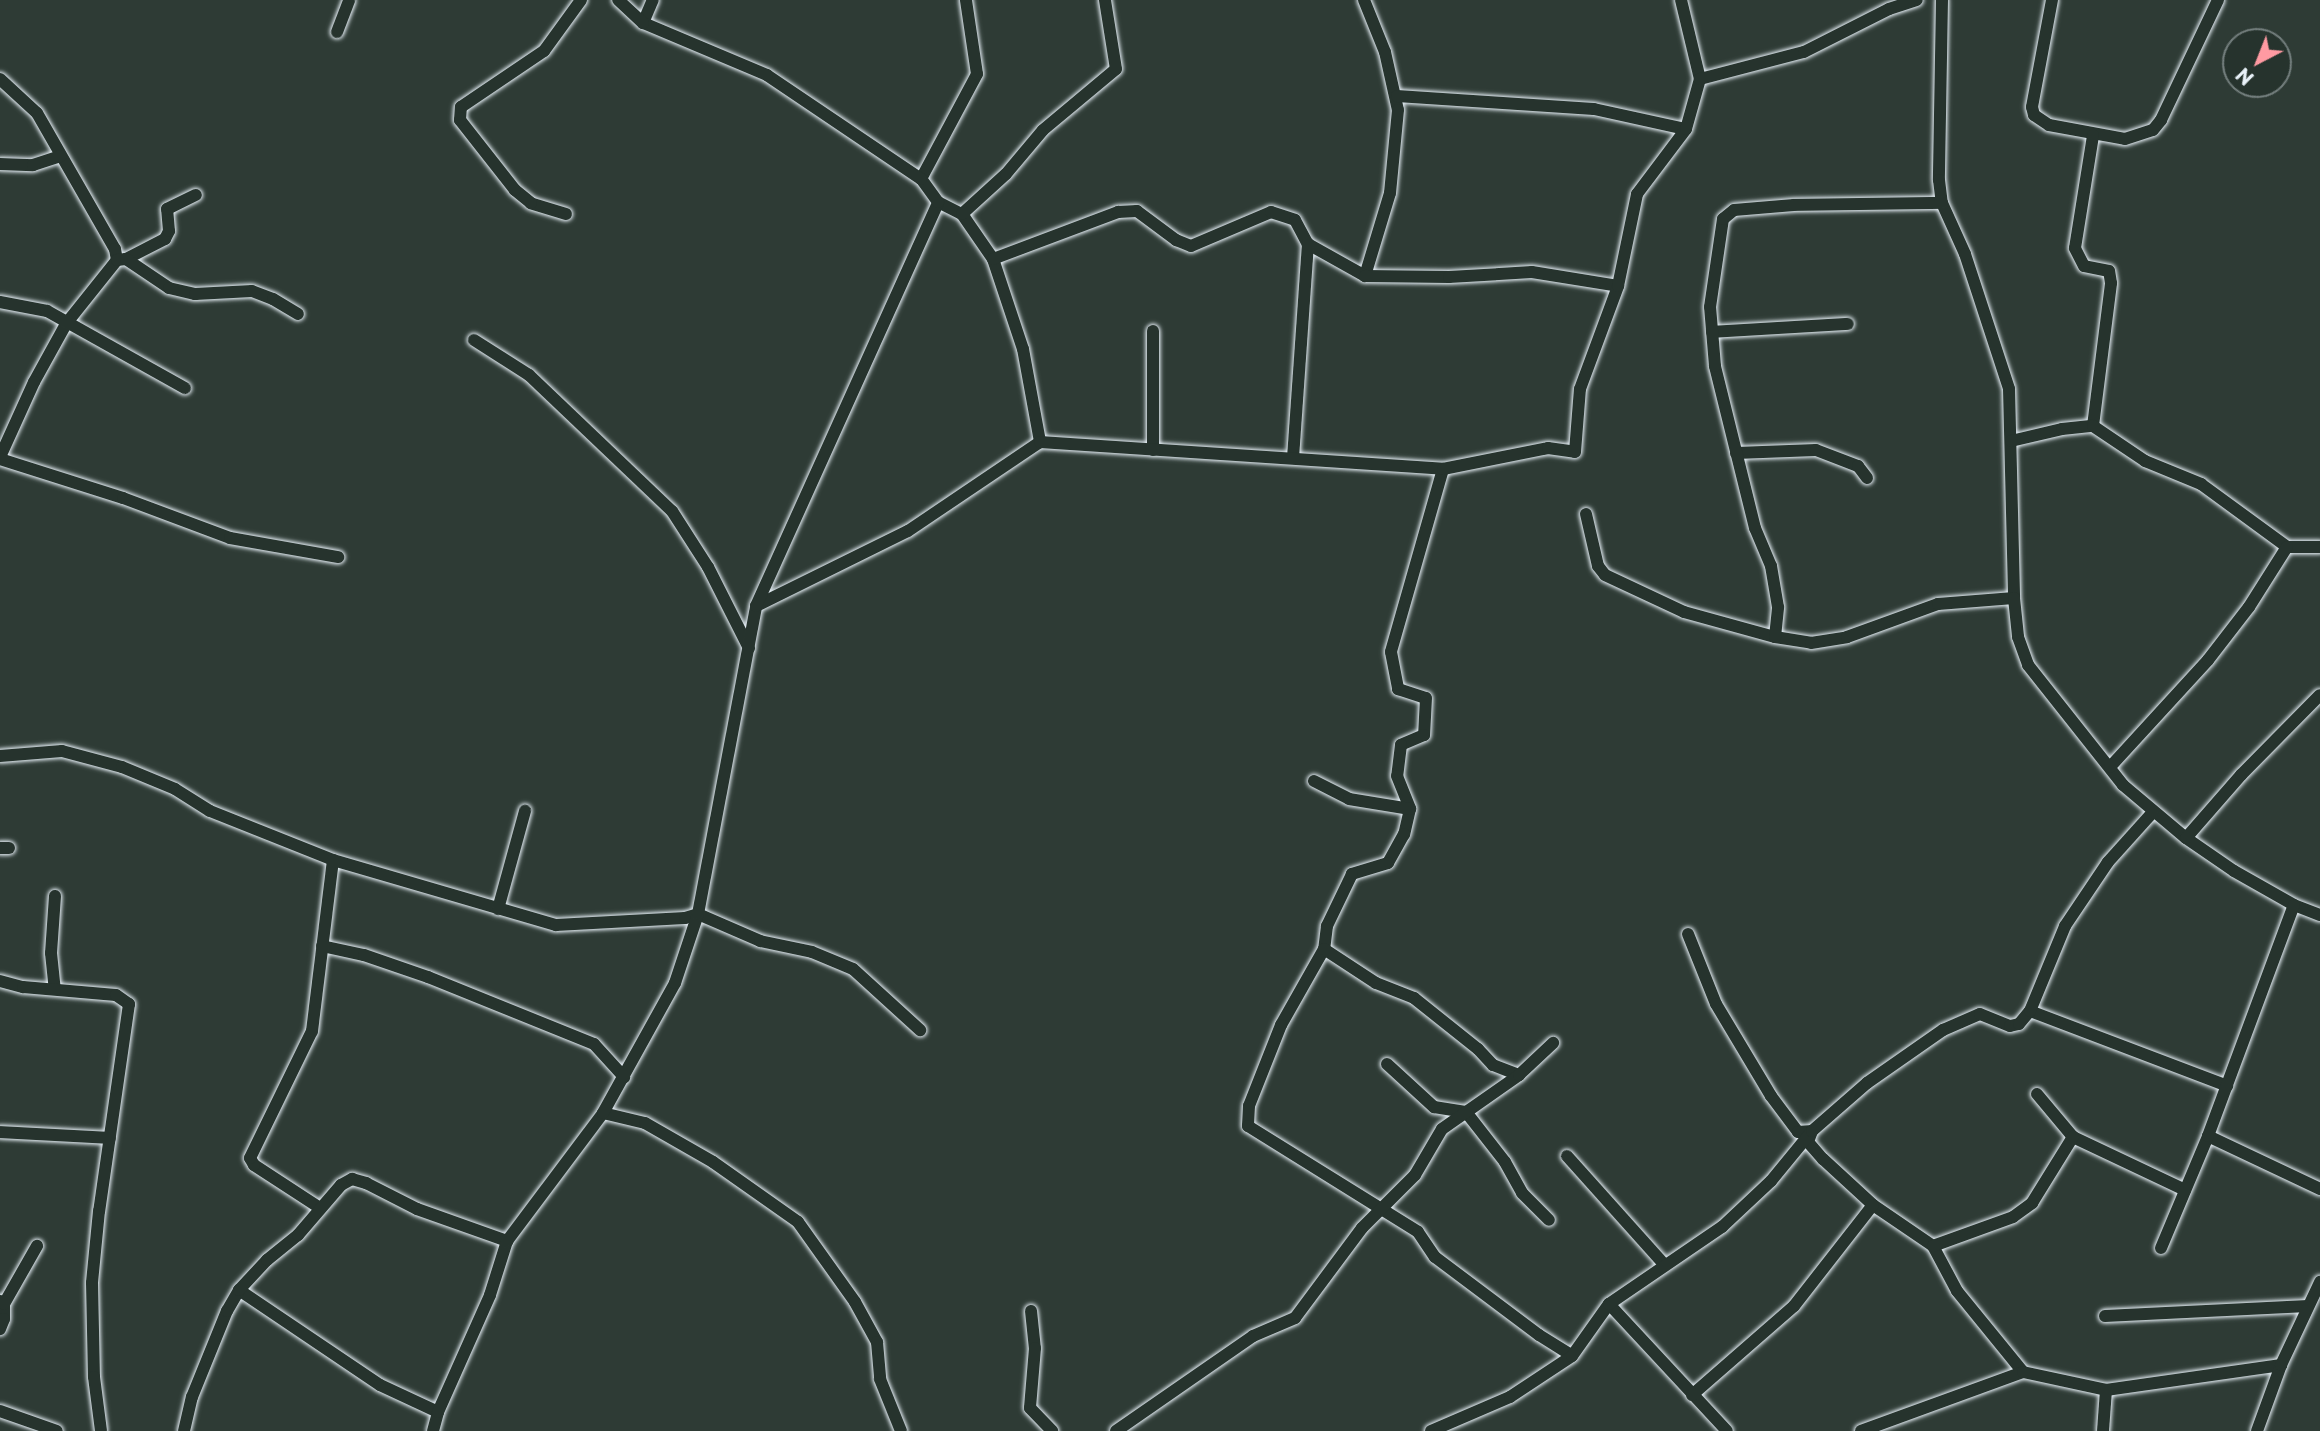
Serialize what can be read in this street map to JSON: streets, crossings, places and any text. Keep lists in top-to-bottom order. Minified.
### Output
{"north":"bottom left"}
